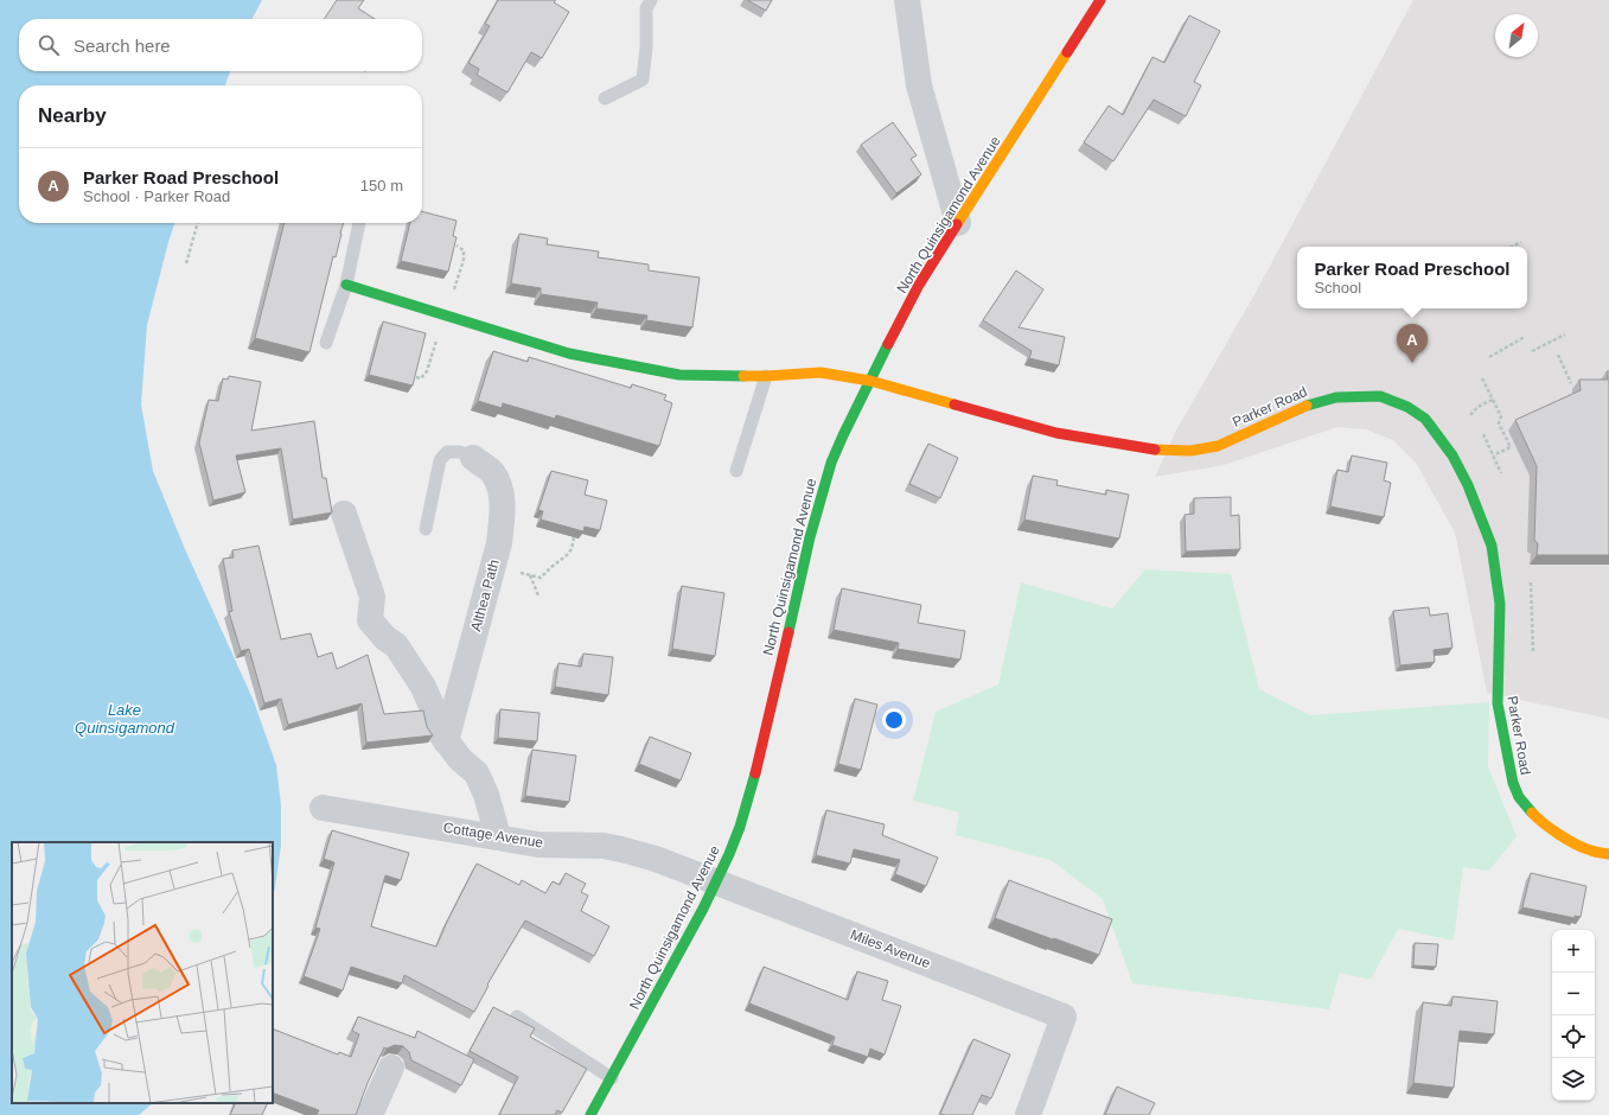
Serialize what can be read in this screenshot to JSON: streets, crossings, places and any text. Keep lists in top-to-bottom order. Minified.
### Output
{"streets":{"street":["North Quinsigamond Avenue","Parker Road","Althea Path","Cottage Avenue","Miles Avenue"]},"crossings":[["North Quinsigamond Avenue","Parker Road"],["North Quinsigamond Avenue","Cottage Avenue"],["North Quinsigamond Avenue","Miles Avenue"],["Cottage Avenue","Miles Avenue"]],"water":["Lake Quinsigamond"],"north":"top right","page":{"search":"Search here","heading":"Nearby","list":[{"mark":"A","name":"Parker Road Preschool","note":"School · Parker Road","value":"150 m"}],"popup":["Parker Road Preschool","School"],"pins":"A","map_buttons":["+","−"]}}
